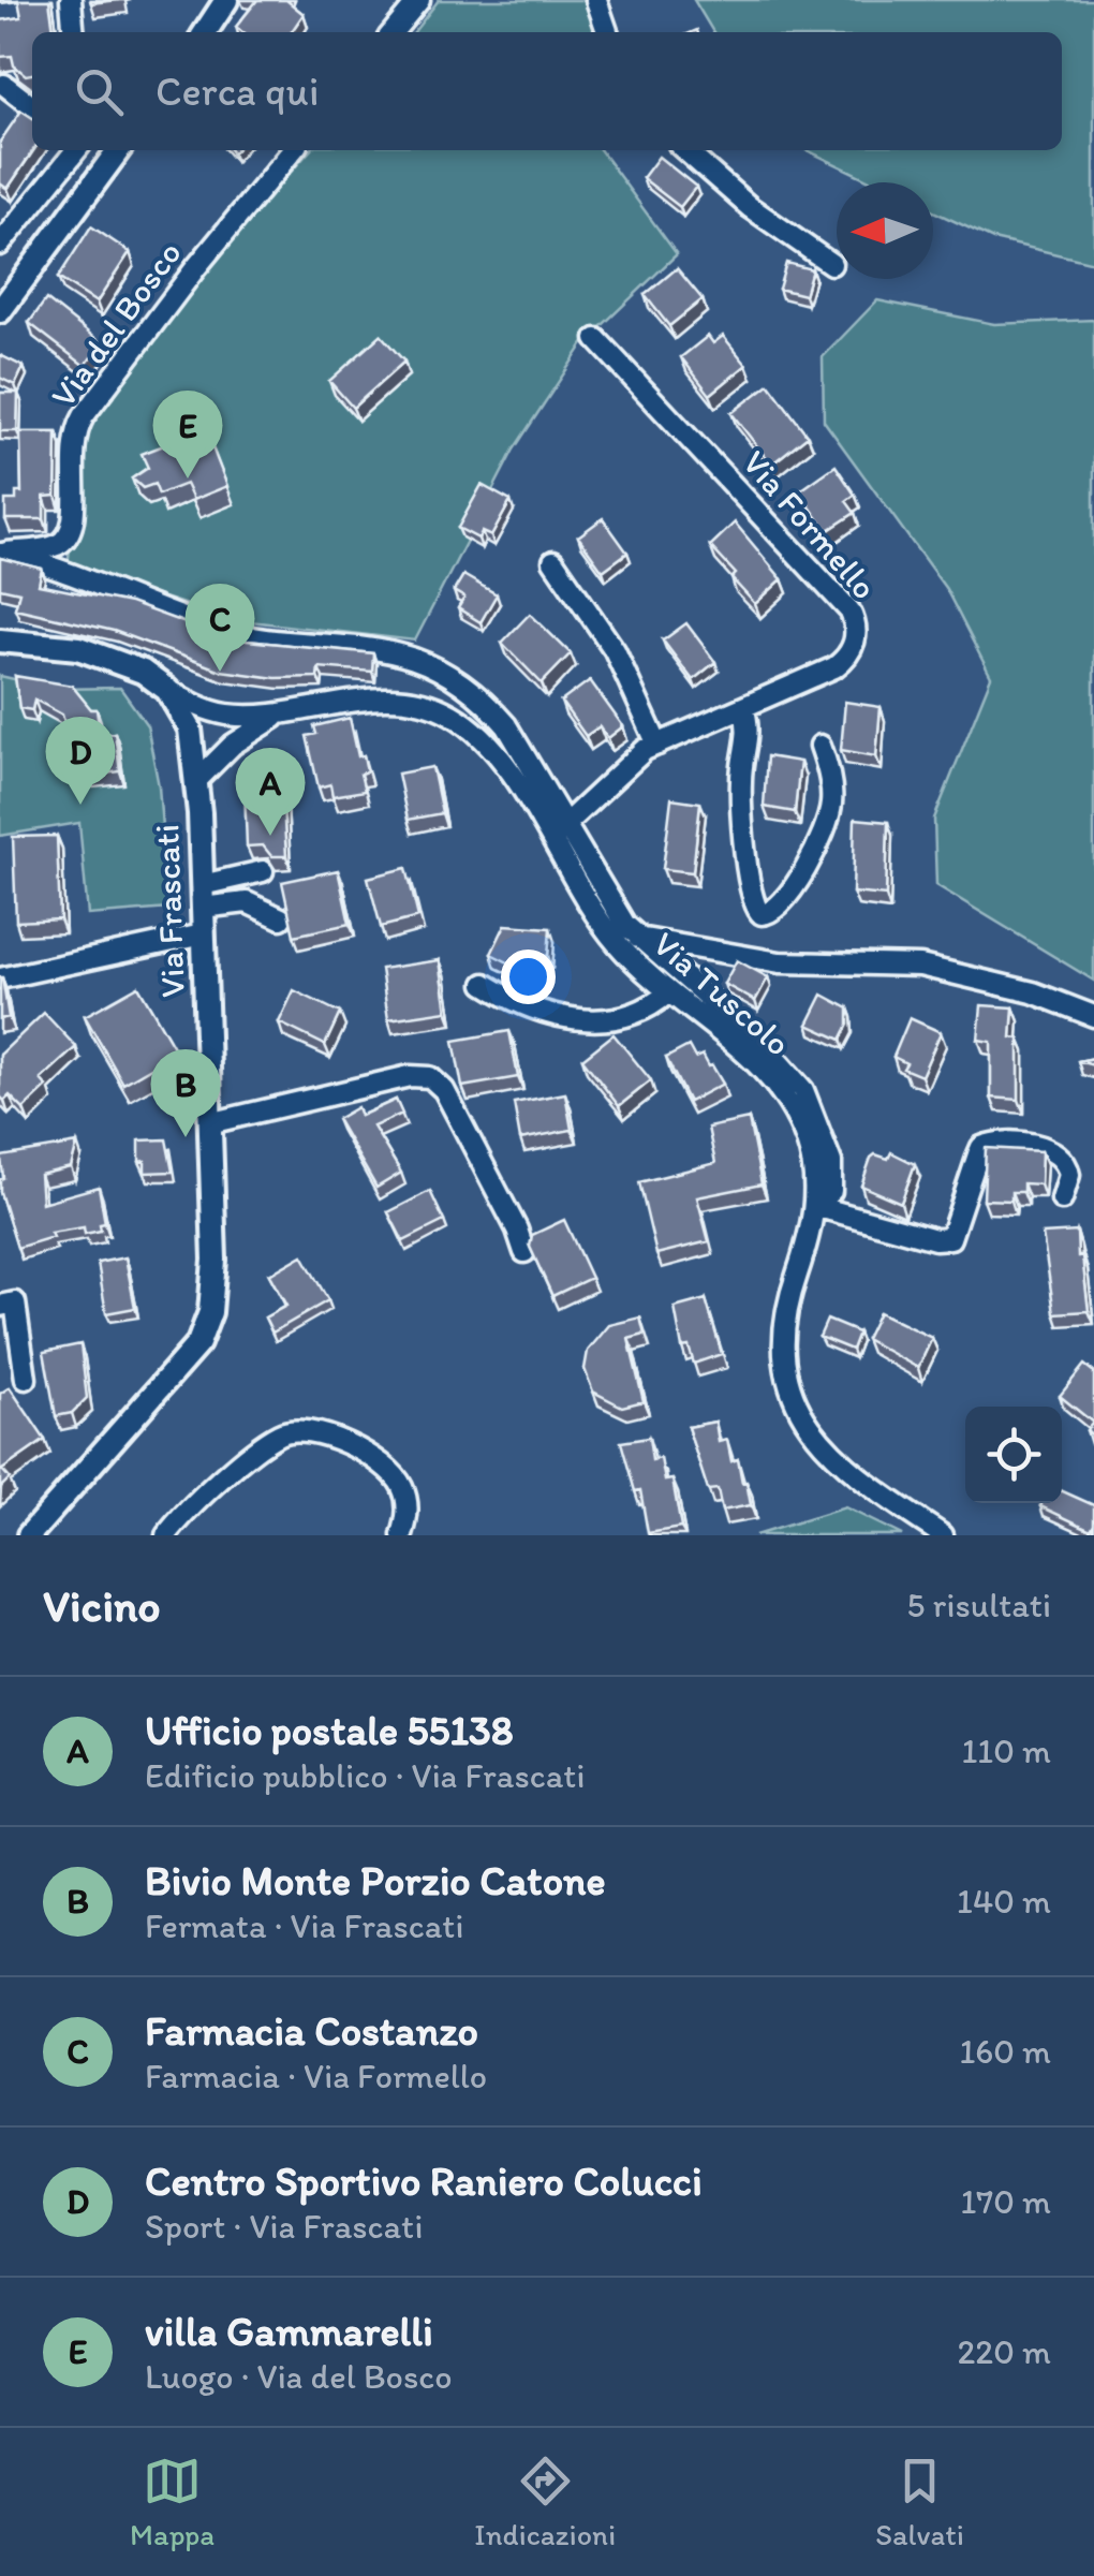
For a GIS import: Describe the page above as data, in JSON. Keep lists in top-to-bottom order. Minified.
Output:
{"streets":{"main road":["Via Frascati"],"street":["Via del Bosco","Via Formello","Via Tuscolo"]},"crossings":[["Via del Bosco","Via Formello"]],"north":"left","page":{"search":"Cerca qui","pins":["E","C","D","A","B"],"heading":["Vicino","5 risultati"],"list":[{"mark":"A","name":"Ufficio postale 55138","note":"Edificio pubblico · Via Frascati","value":"110 m"},{"mark":"B","name":"Bivio Monte Porzio Catone","note":"Fermata · Via Frascati","value":"140 m"},{"mark":"C","name":"Farmacia Costanzo","note":"Farmacia · Via Formello","value":"160 m"},{"mark":"D","name":"Centro Sportivo Raniero Colucci","note":"Sport · Via Frascati","value":"170 m"},{"mark":"E","name":"villa Gammarelli","note":"Luogo · Via del Bosco","value":"220 m"}],"nav":["Mappa","Indicazioni","Salvati"]}}
